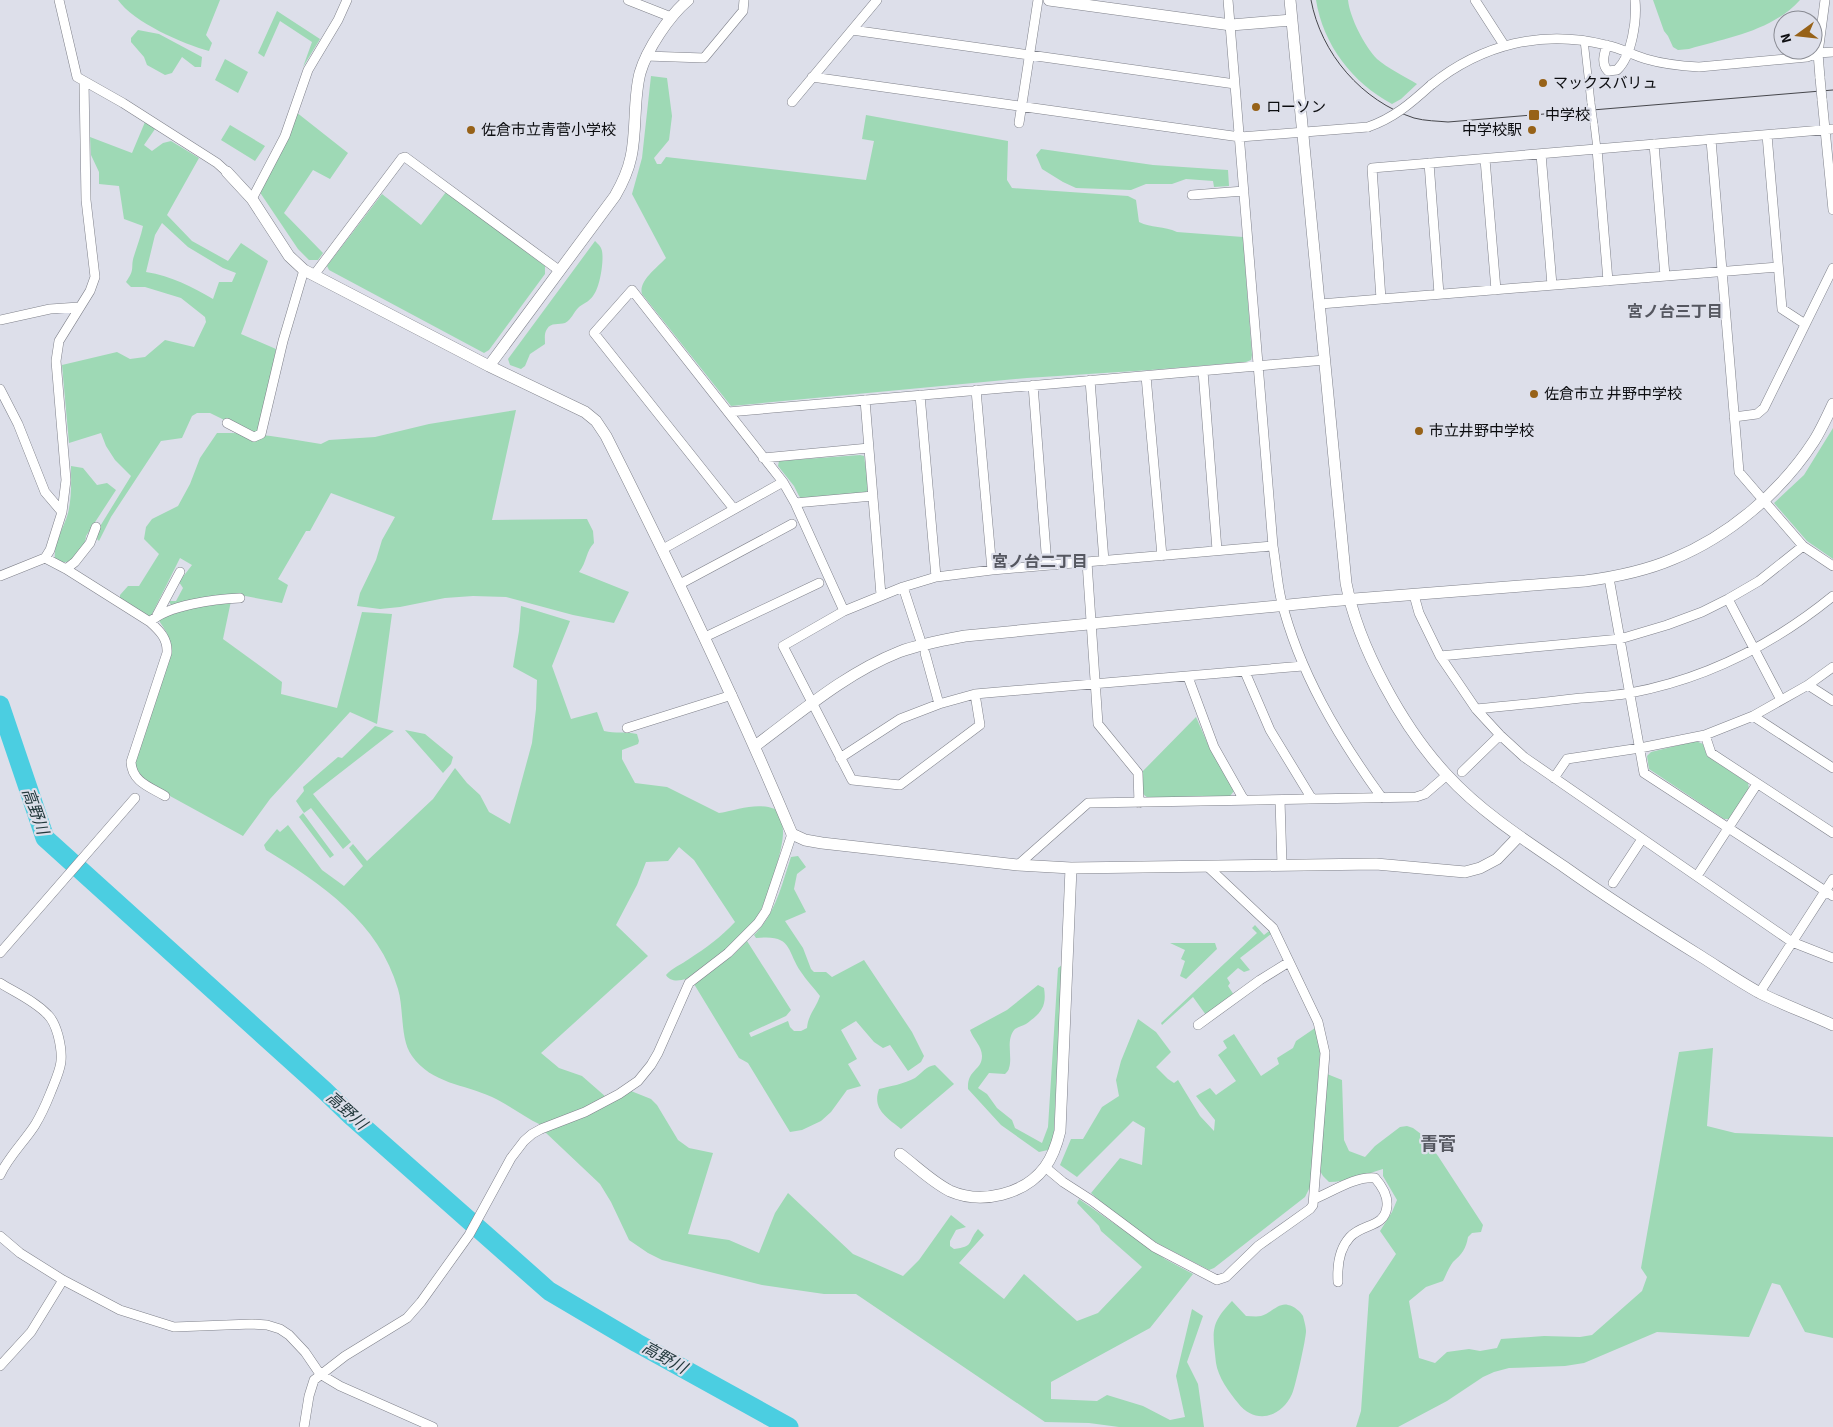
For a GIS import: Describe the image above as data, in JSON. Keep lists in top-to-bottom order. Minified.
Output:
{"districts":["宮ノ台三丁目","宮ノ台二丁目","青菅"],"water":["高野川"],"places":{"other":["マックスバリュ","ローソン","佐倉市立青菅小学校","中学校駅","佐倉市立 井野中学校","市立井野中学校"],"transit":["中学校"]},"north":"left"}
